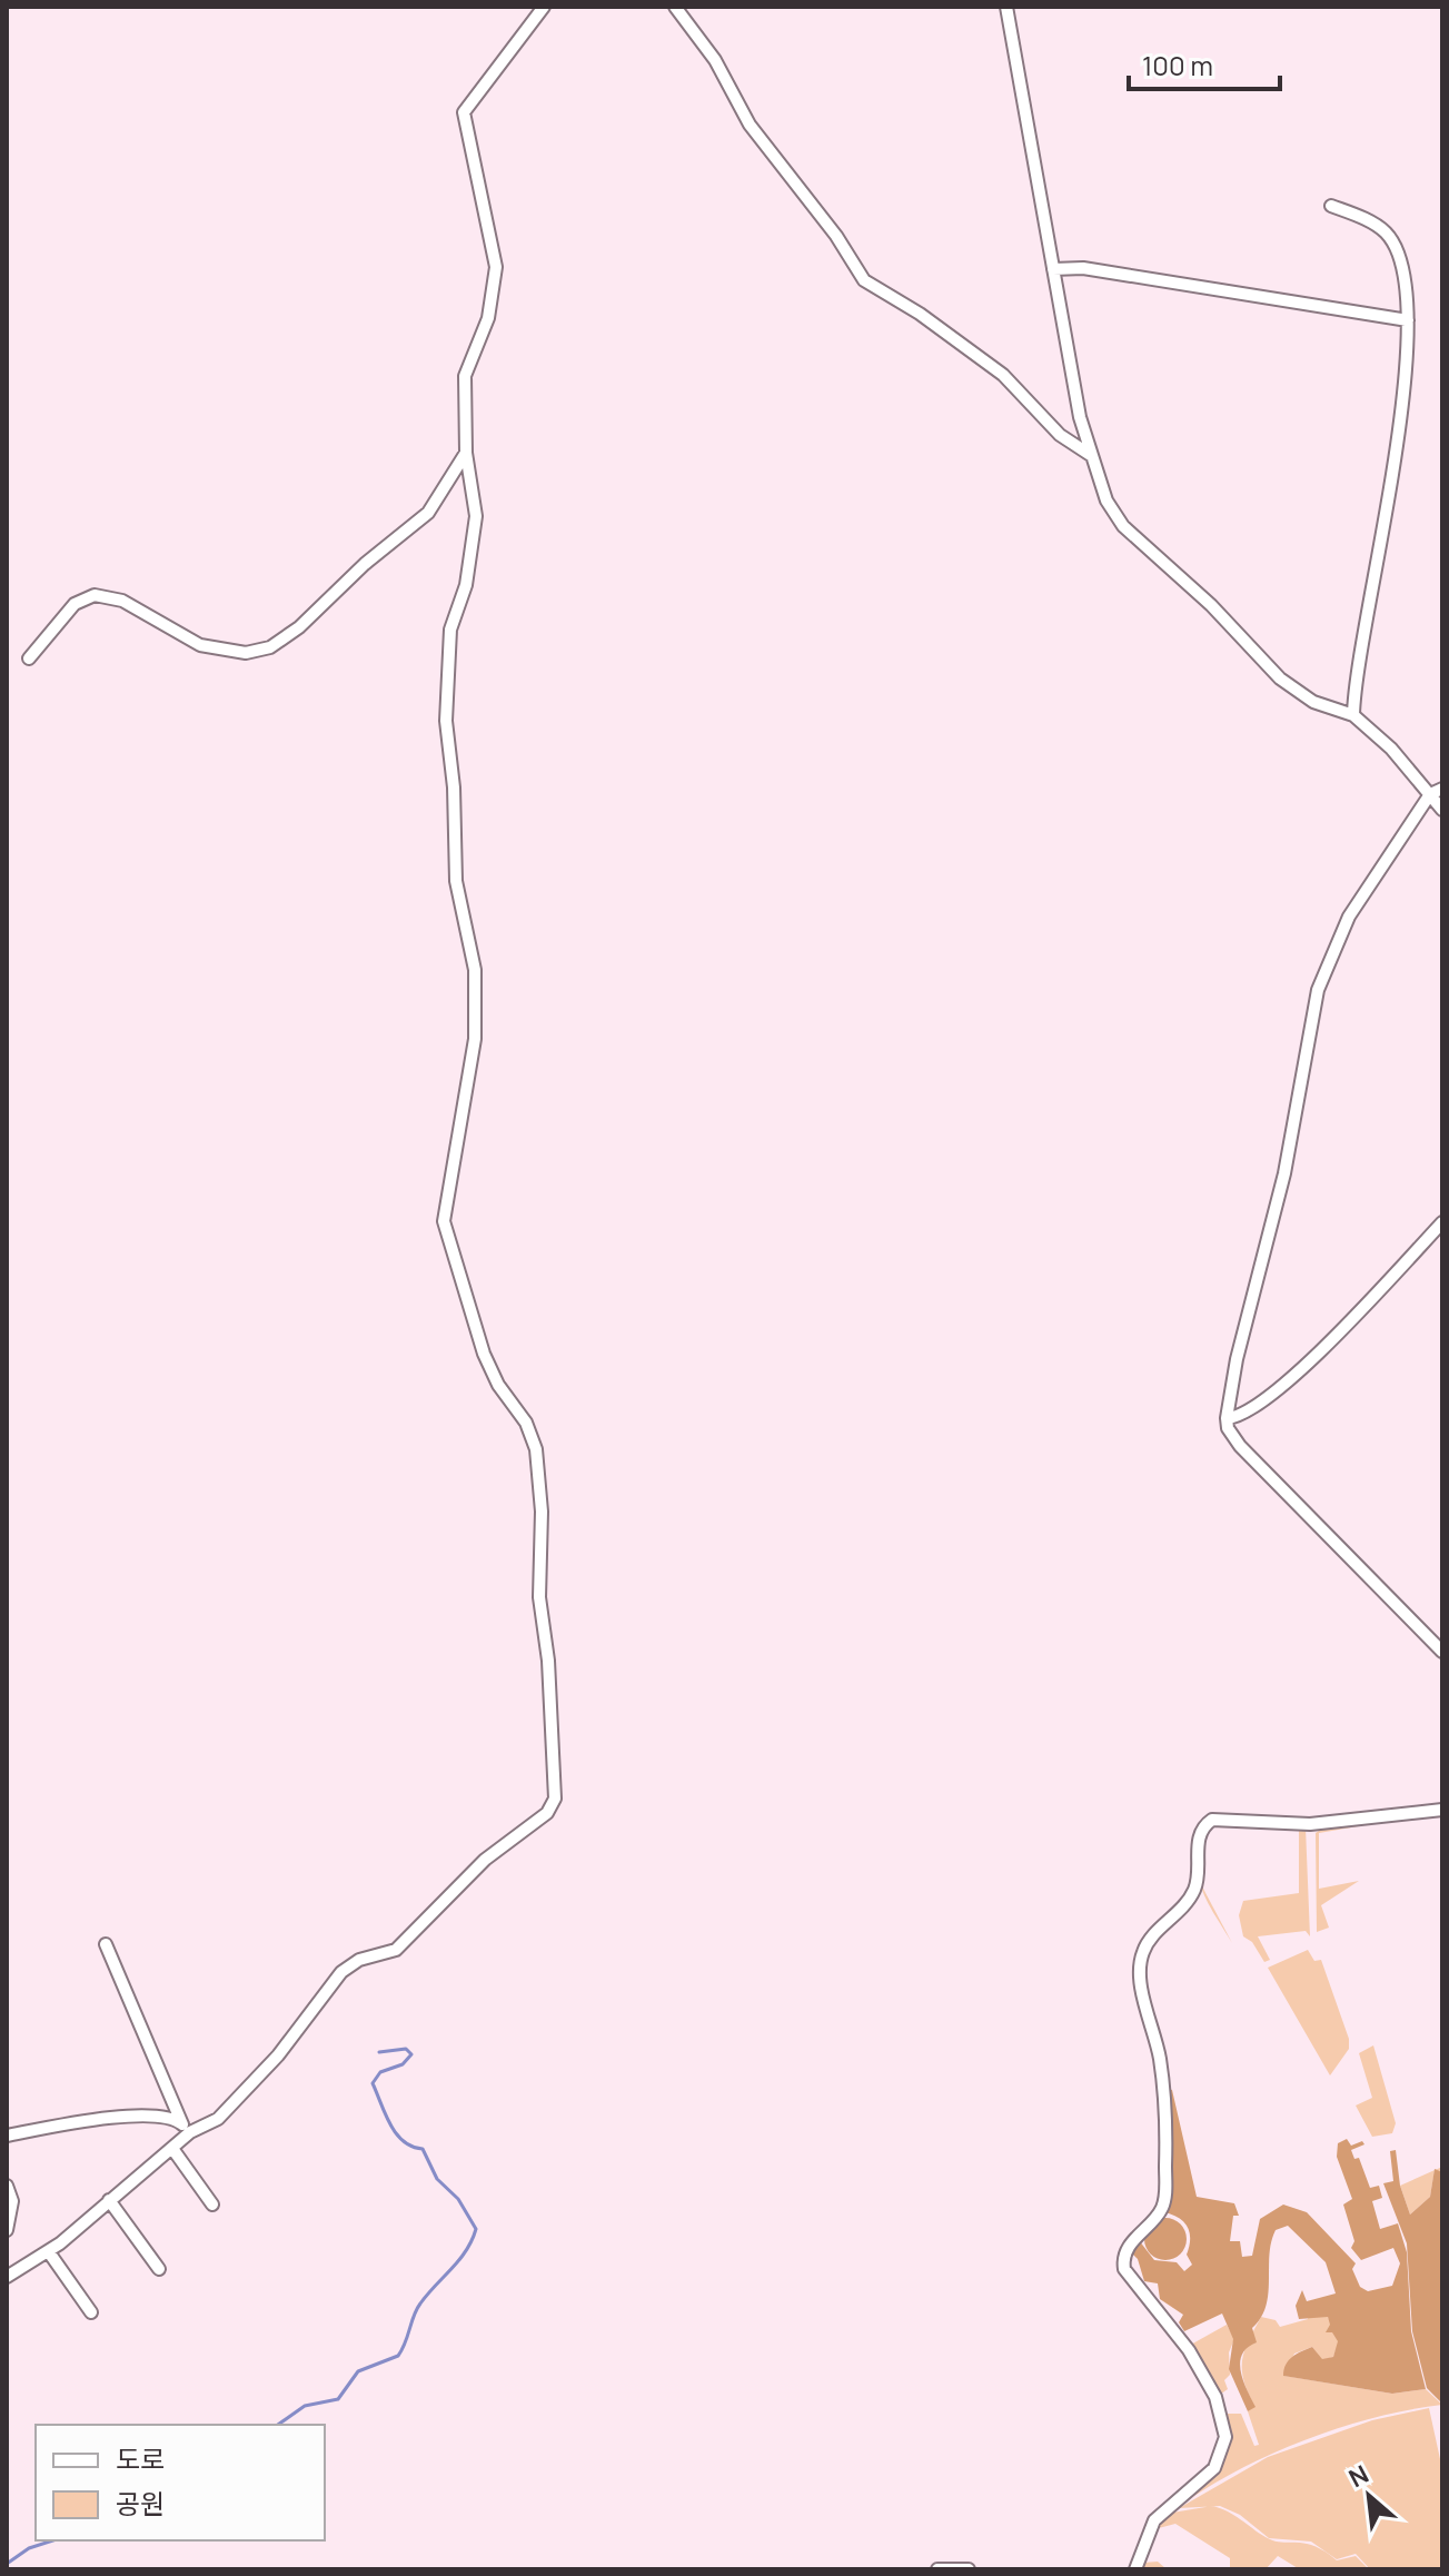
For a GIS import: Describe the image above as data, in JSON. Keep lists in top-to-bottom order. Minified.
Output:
{"legend":["도로","공원"],"scale_bar":"100 m","north":"top left"}
